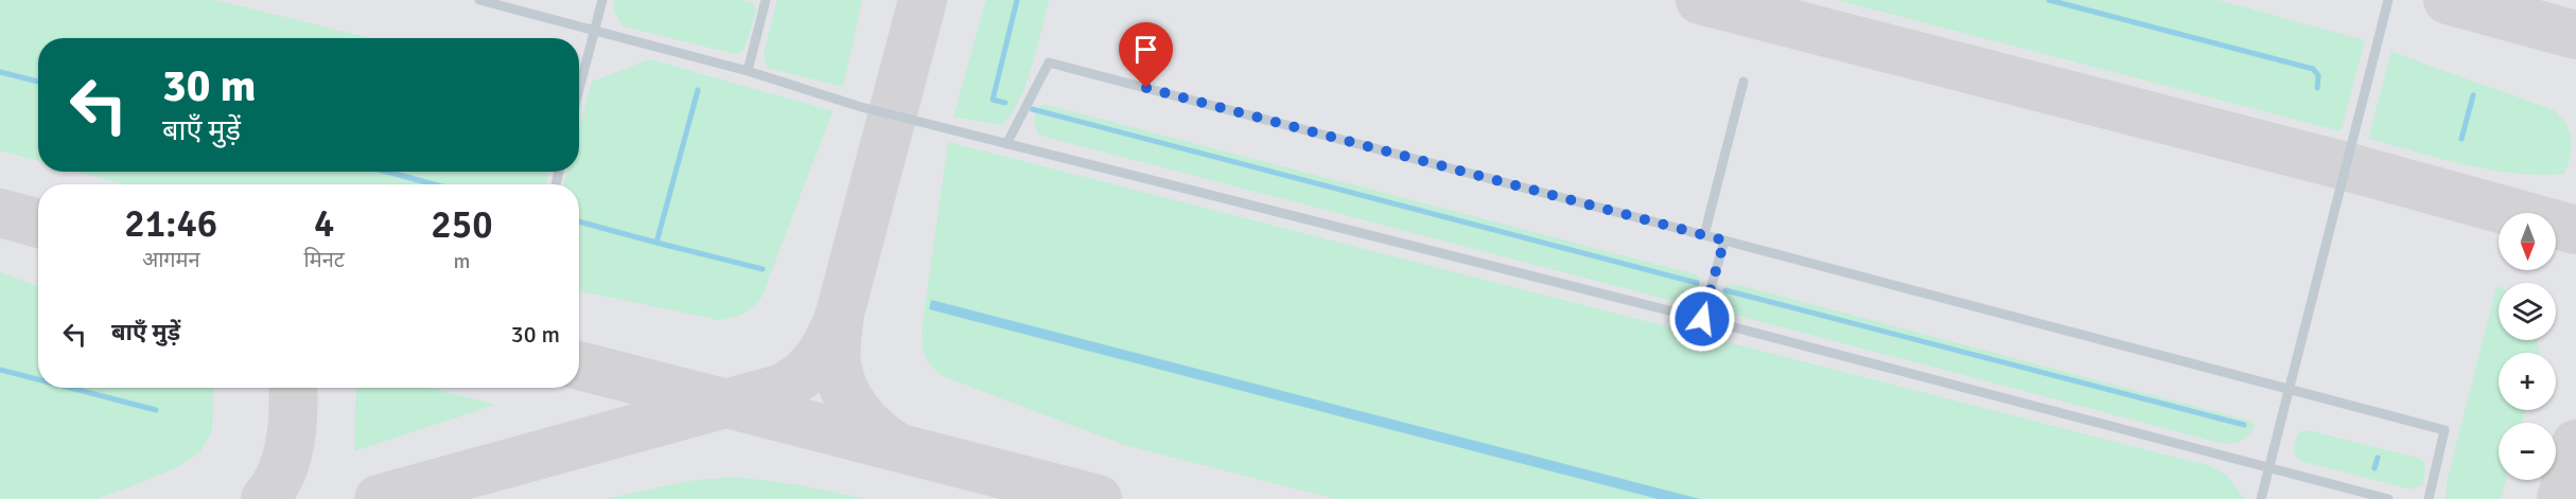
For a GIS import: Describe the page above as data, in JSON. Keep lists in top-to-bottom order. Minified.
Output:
{"north":"bottom","page":{"turn":["30 m","बाएँ मुड़ें"],"eta":["21:46","आगमन","4","मिनट","250","m"],"map_buttons":["+","−"],"list":[{"name":"बाएँ मुड़ें","value":"30 m"}]}}
